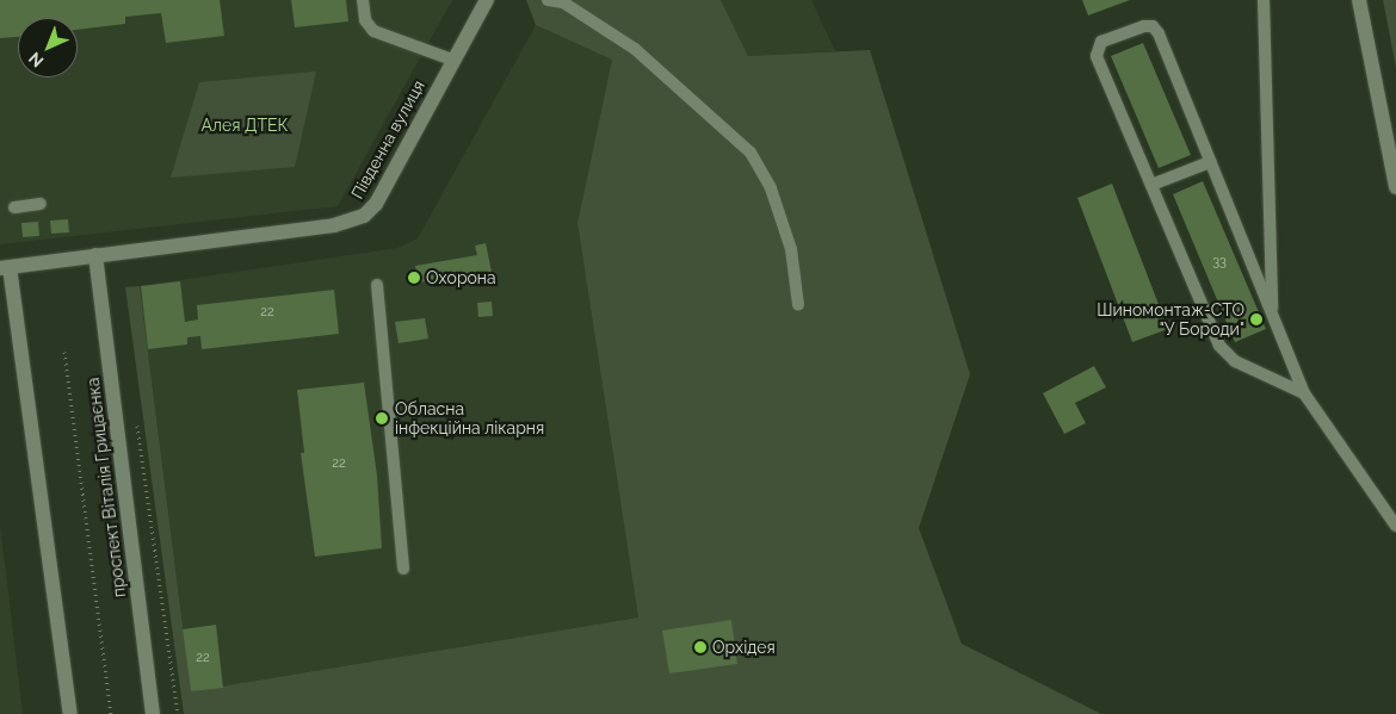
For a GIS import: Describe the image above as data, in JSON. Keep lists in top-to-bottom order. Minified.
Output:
{"streets":{"street":["Південна вулиця","проспект Віталія Грицаєнка"]},"crossings":[["Південна вулиця","проспект Віталія Грицаєнка"]],"parks":["Алея ДТЕК"],"places":["Охорона","Шиномонтаж-СТО \"У Бороди\"","Обласна інфекційна лікарня","Орхідея"],"house_numbers":["33","22","22","22"],"north":"bottom left"}
